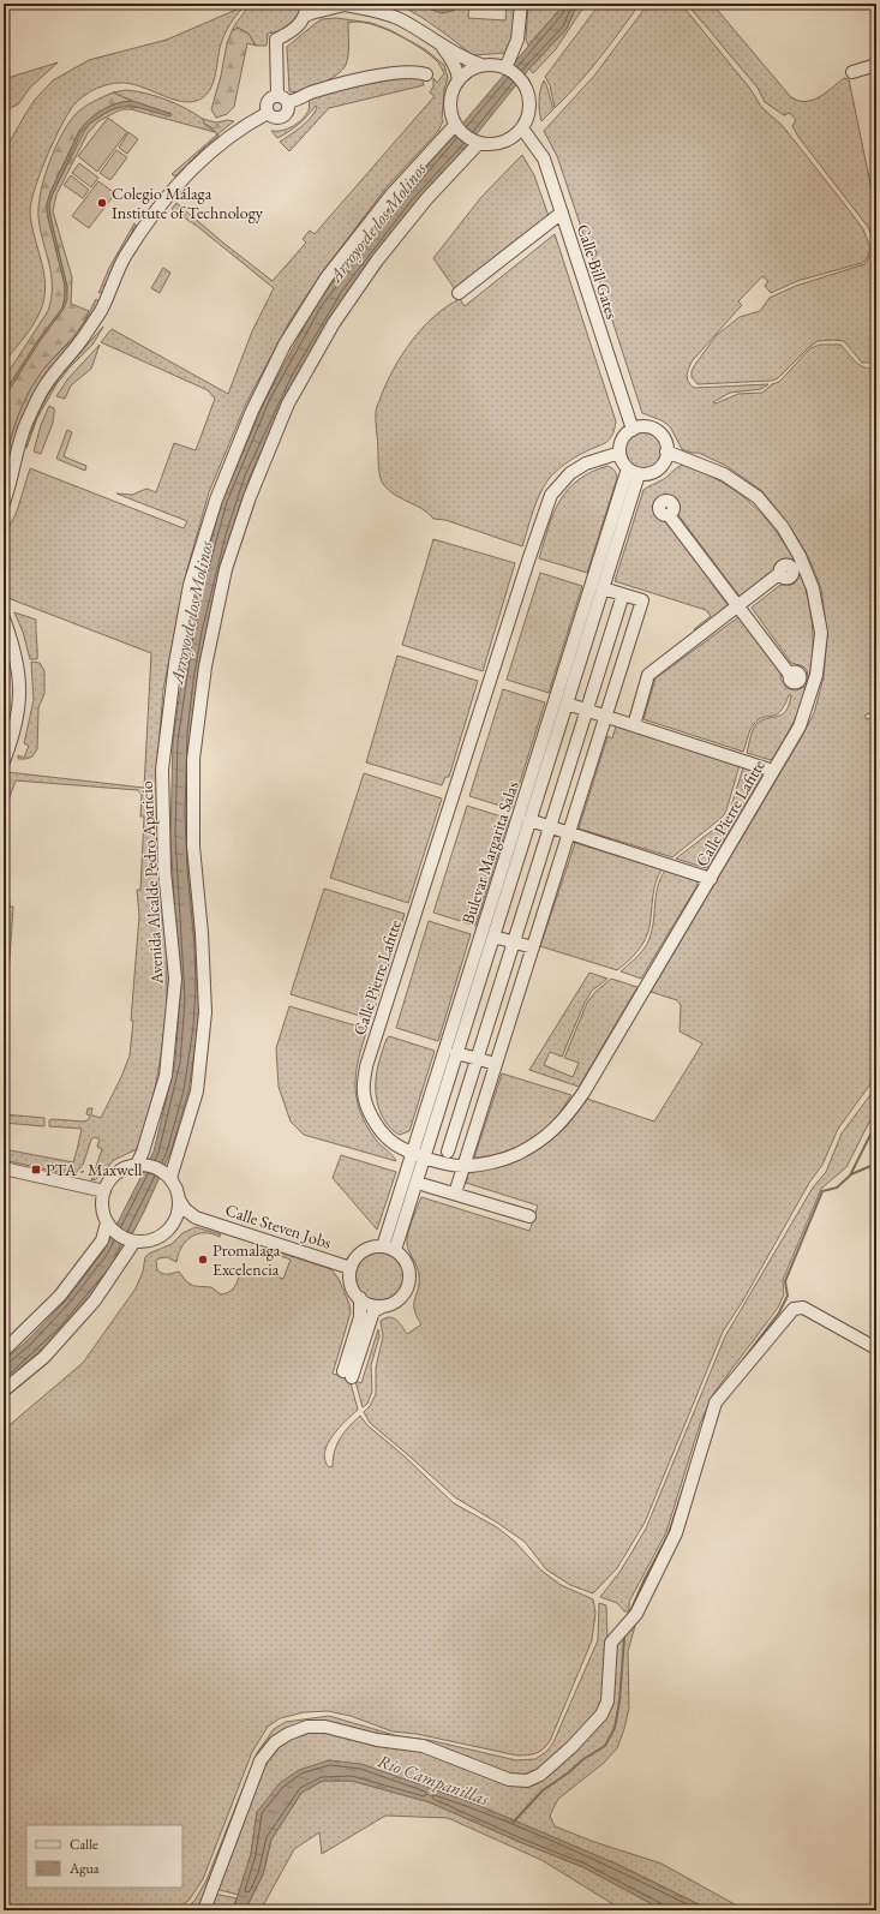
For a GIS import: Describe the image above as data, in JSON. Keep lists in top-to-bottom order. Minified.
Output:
{"streets":{"street":["Calle Bill Gates","Calle Pierre Lafitte","Bulevar Margarita Salas","Avenida Alcalde Pedro Aparicio","Calle Steven Jobs"]},"crossings":[["Calle Bill Gates","Calle Pierre Lafitte"],["Calle Bill Gates","Bulevar Margarita Salas"],["Calle Bill Gates","Avenida Alcalde Pedro Aparicio"],["Calle Pierre Lafitte","Bulevar Margarita Salas"],["Bulevar Margarita Salas","Calle Steven Jobs"]],"water":["Arroyo de los Molinos","Río Campanillas"],"places":{"other":["Colegio Málaga Institute of Technology","Promalaga Excelencia"],"transit":["PTA - Maxwell"]},"legend":["Calle","Agua"]}
